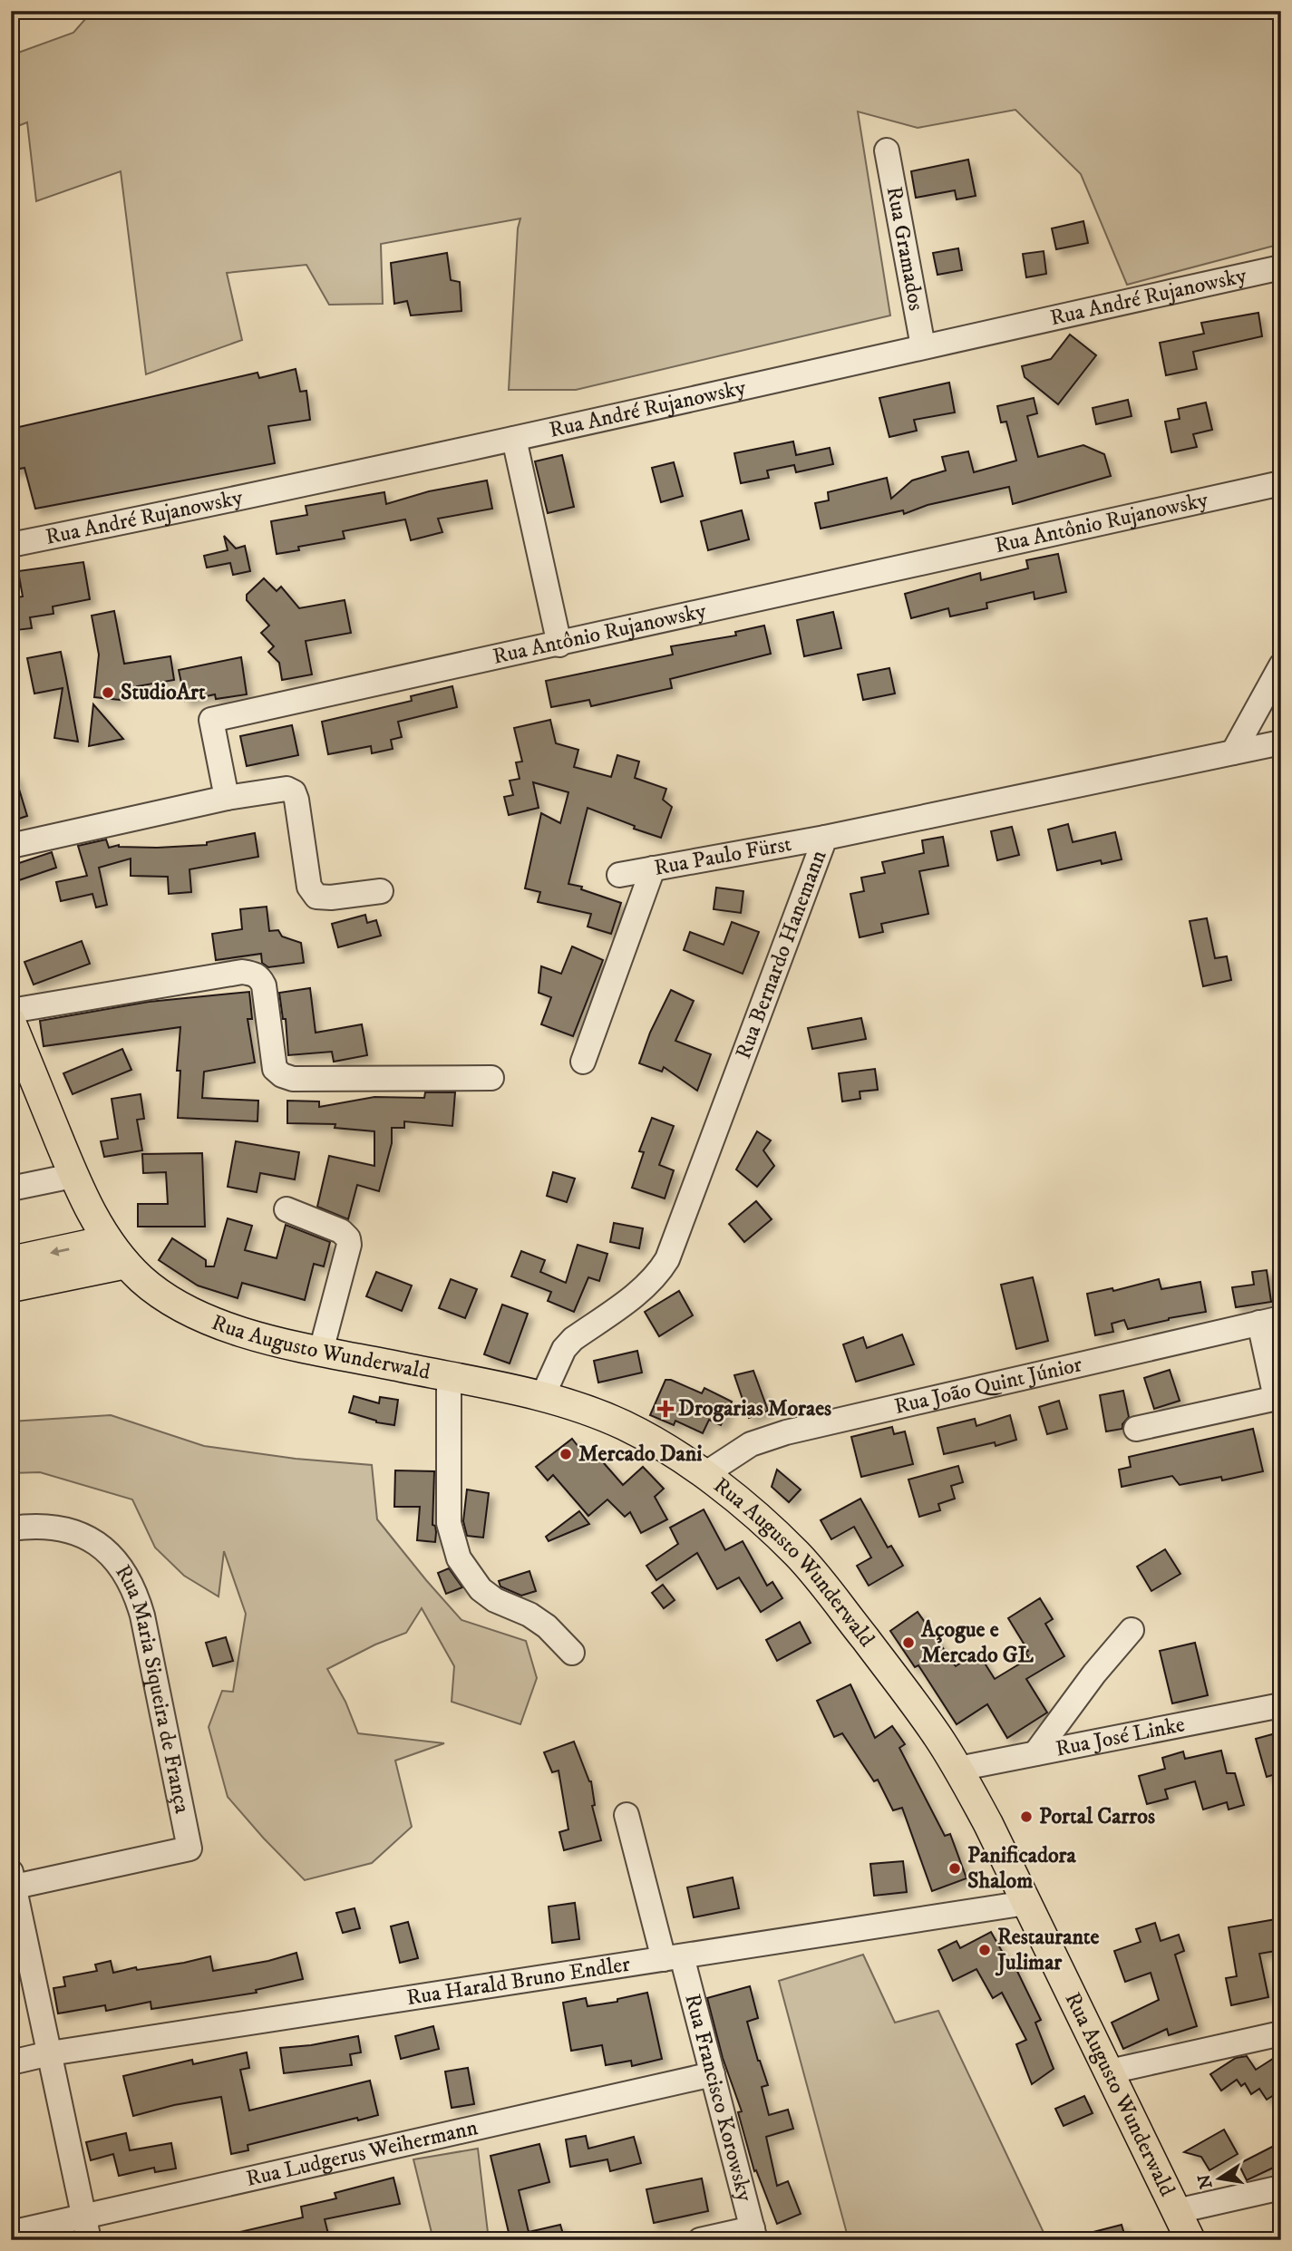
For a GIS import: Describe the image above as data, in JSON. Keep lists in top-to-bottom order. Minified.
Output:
{"streets":{"main road":["Rua Augusto Wunderwald"],"street":["Rua Gramados","Rua André Rujanowsky","Rua Antônio Rujanowsky","Rua Paulo Fürst","Rua Bernardo Hanemann","Rua João Quint Júnior","Rua Maria Siqueira de França","Rua José Linke","Rua Harald Bruno Endler","Rua Francisco Korowsky","Rua Ludgerus Weihermann"]},"crossings":[["Rua Gramados","Rua André Rujanowsky"],["Rua Paulo Fürst","Rua Bernardo Hanemann"],["Rua Bernardo Hanemann","Rua Augusto Wunderwald"],["Rua Augusto Wunderwald","Rua João Quint Júnior"],["Rua Augusto Wunderwald","Rua José Linke"],["Rua Augusto Wunderwald","Rua Harald Bruno Endler"],["Rua Harald Bruno Endler","Rua Francisco Korowsky"],["Rua Francisco Korowsky","Rua Ludgerus Weihermann"]],"places":{"other":["StudioArt","Mercado Dani","Açogue e Mercado GL","Portal Carros","Panificadora Shalom","Restaurante Julimar"],"health":["Drogarias Moraes"]},"north":"left"}
